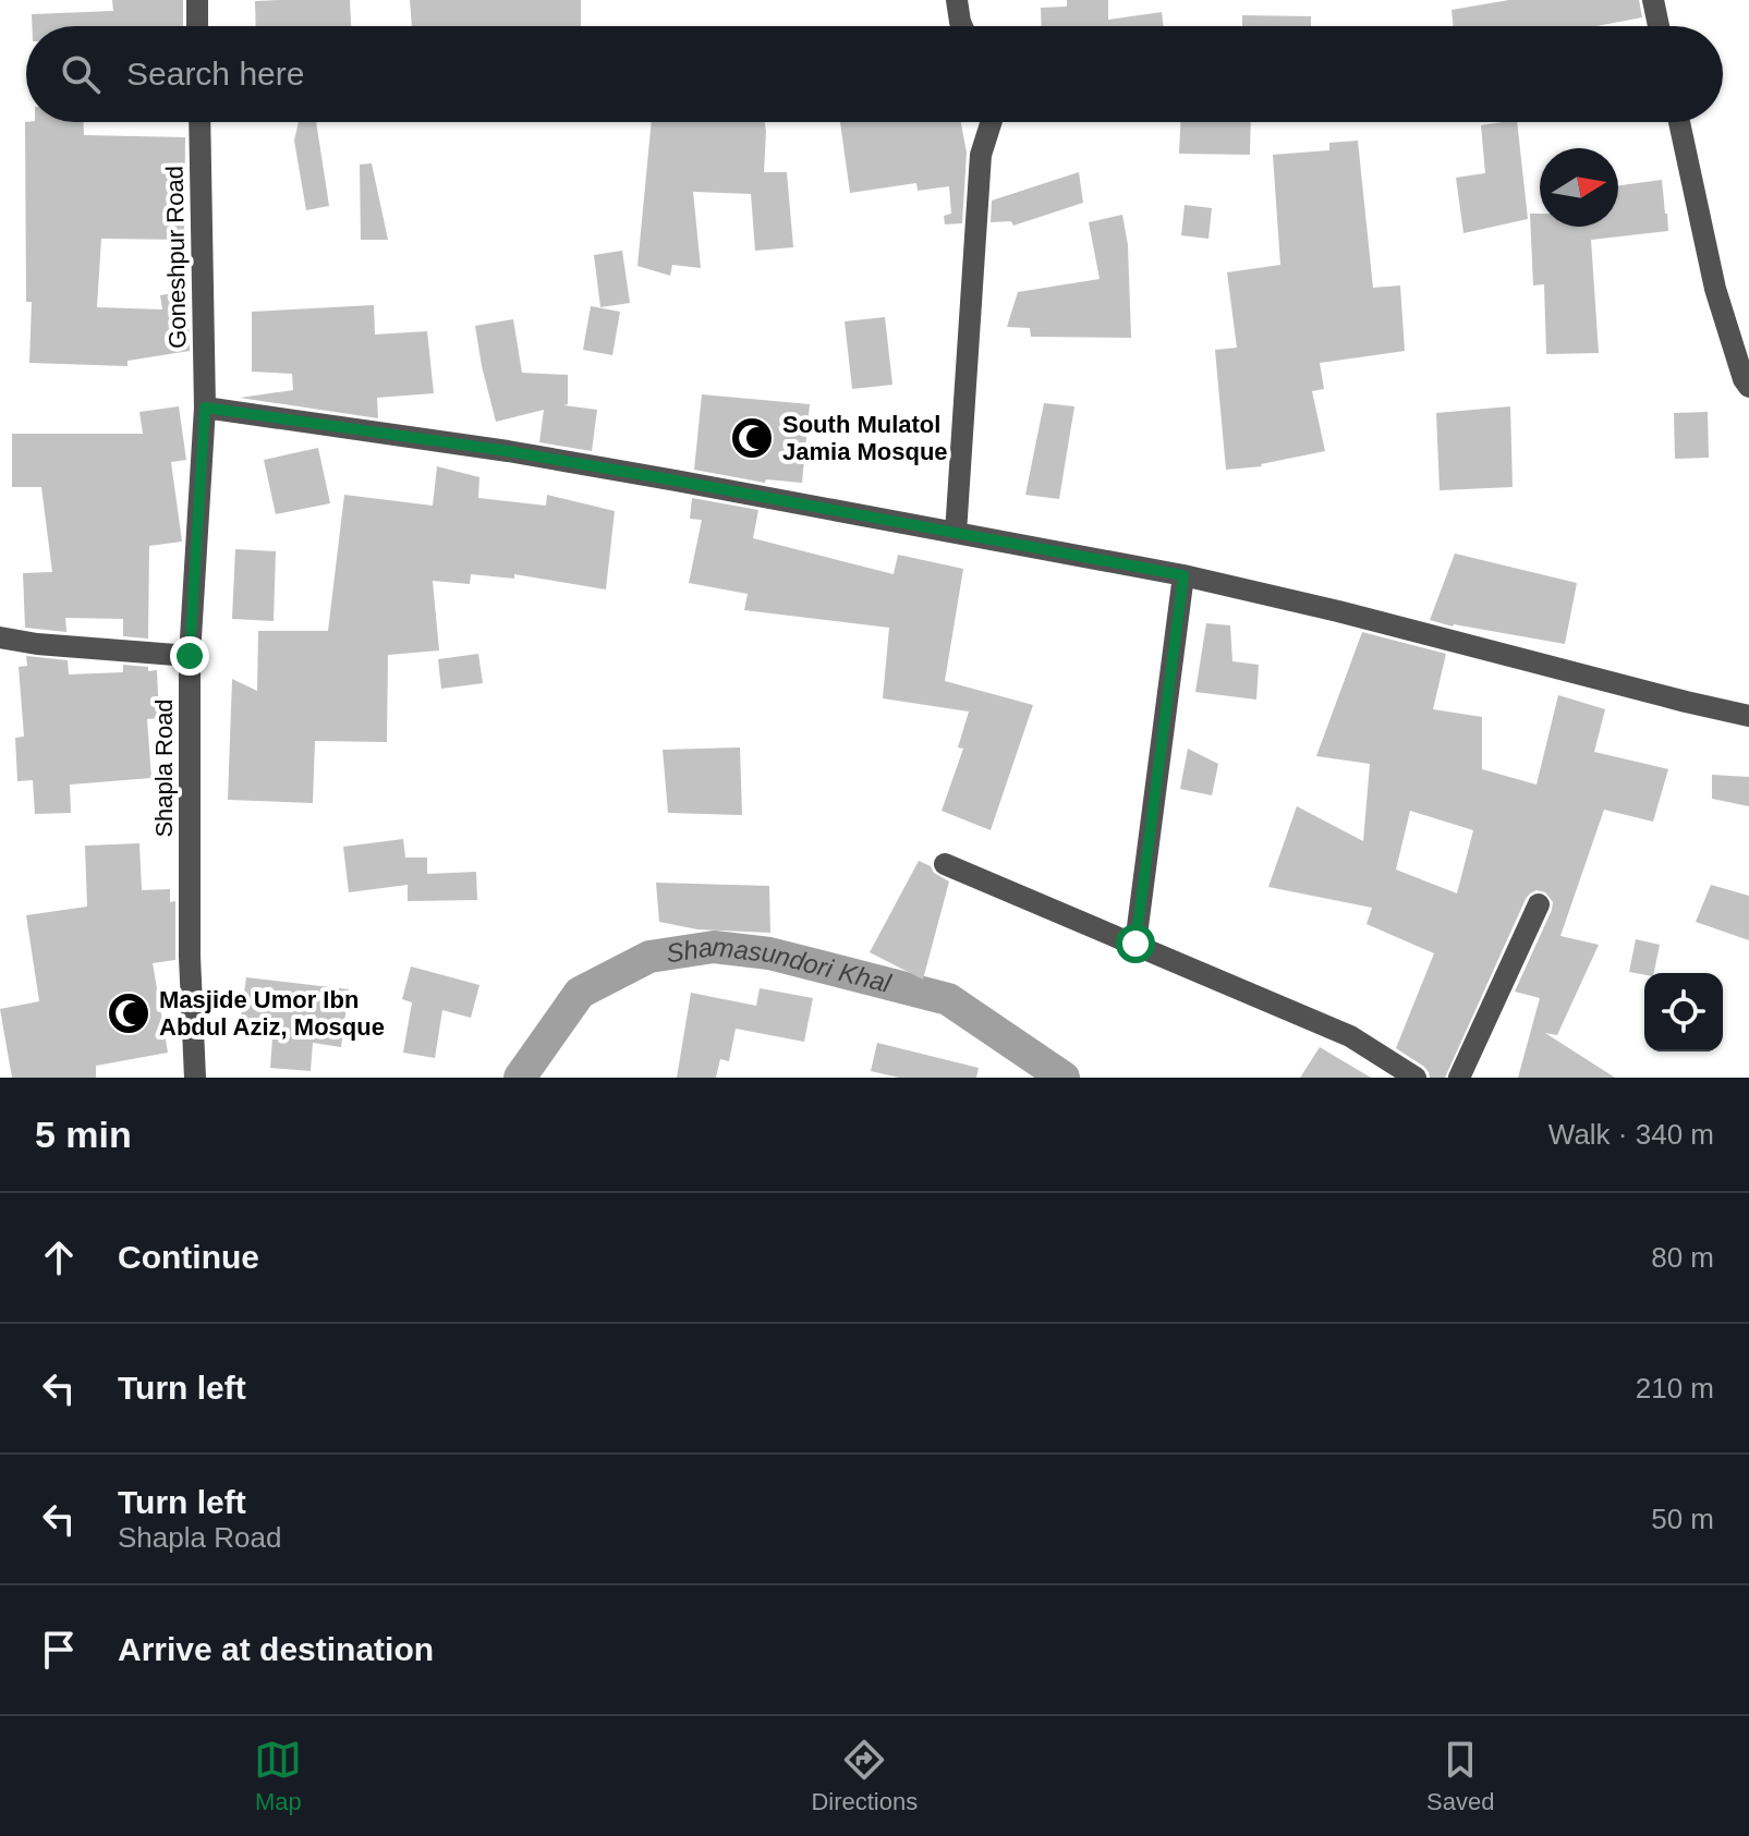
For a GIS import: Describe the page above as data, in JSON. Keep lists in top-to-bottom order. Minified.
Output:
{"streets":{"street":["Goneshpur Road","Shapla Road"]},"crossings":[["Goneshpur Road","Shapla Road"]],"water":["Shamasundori Khal"],"places":{"mosque":["South Mulatol Jamia Mosque","Masjide Umor Ibn Abdul Aziz, Mosque"]},"north":"right","page":{"search":"Search here","heading":["5 min","Walk · 340 m"],"list":[["Continue","80 m"],["Turn left","210 m"],["Turn left","Shapla Road","50 m"],"Arrive at destination"],"nav":["Map","Directions","Saved"]}}
